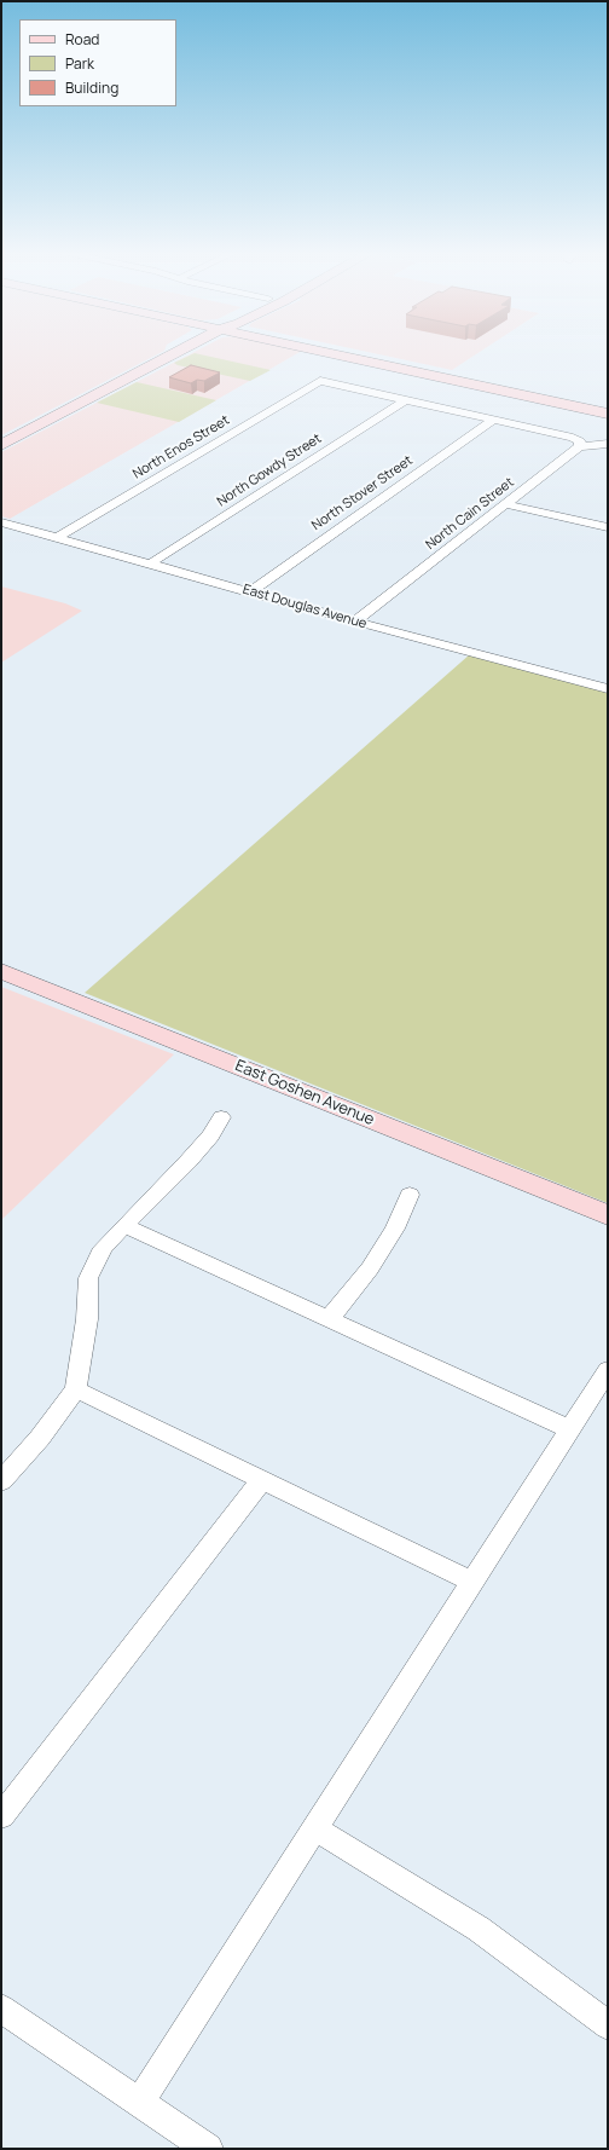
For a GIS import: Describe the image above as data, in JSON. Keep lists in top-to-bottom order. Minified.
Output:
{"streets":{"main road":["East Goshen Avenue"],"street":["North Enos Street","North Gowdy Street","North Stover Street","North Cain Street","East Douglas Avenue"]},"crossings":[["North Enos Street","North Gowdy Street"],["North Enos Street","East Douglas Avenue"],["North Gowdy Street","East Douglas Avenue"],["North Stover Street","East Douglas Avenue"],["North Cain Street","East Douglas Avenue"]],"legend":["Road","Park","Building"]}
